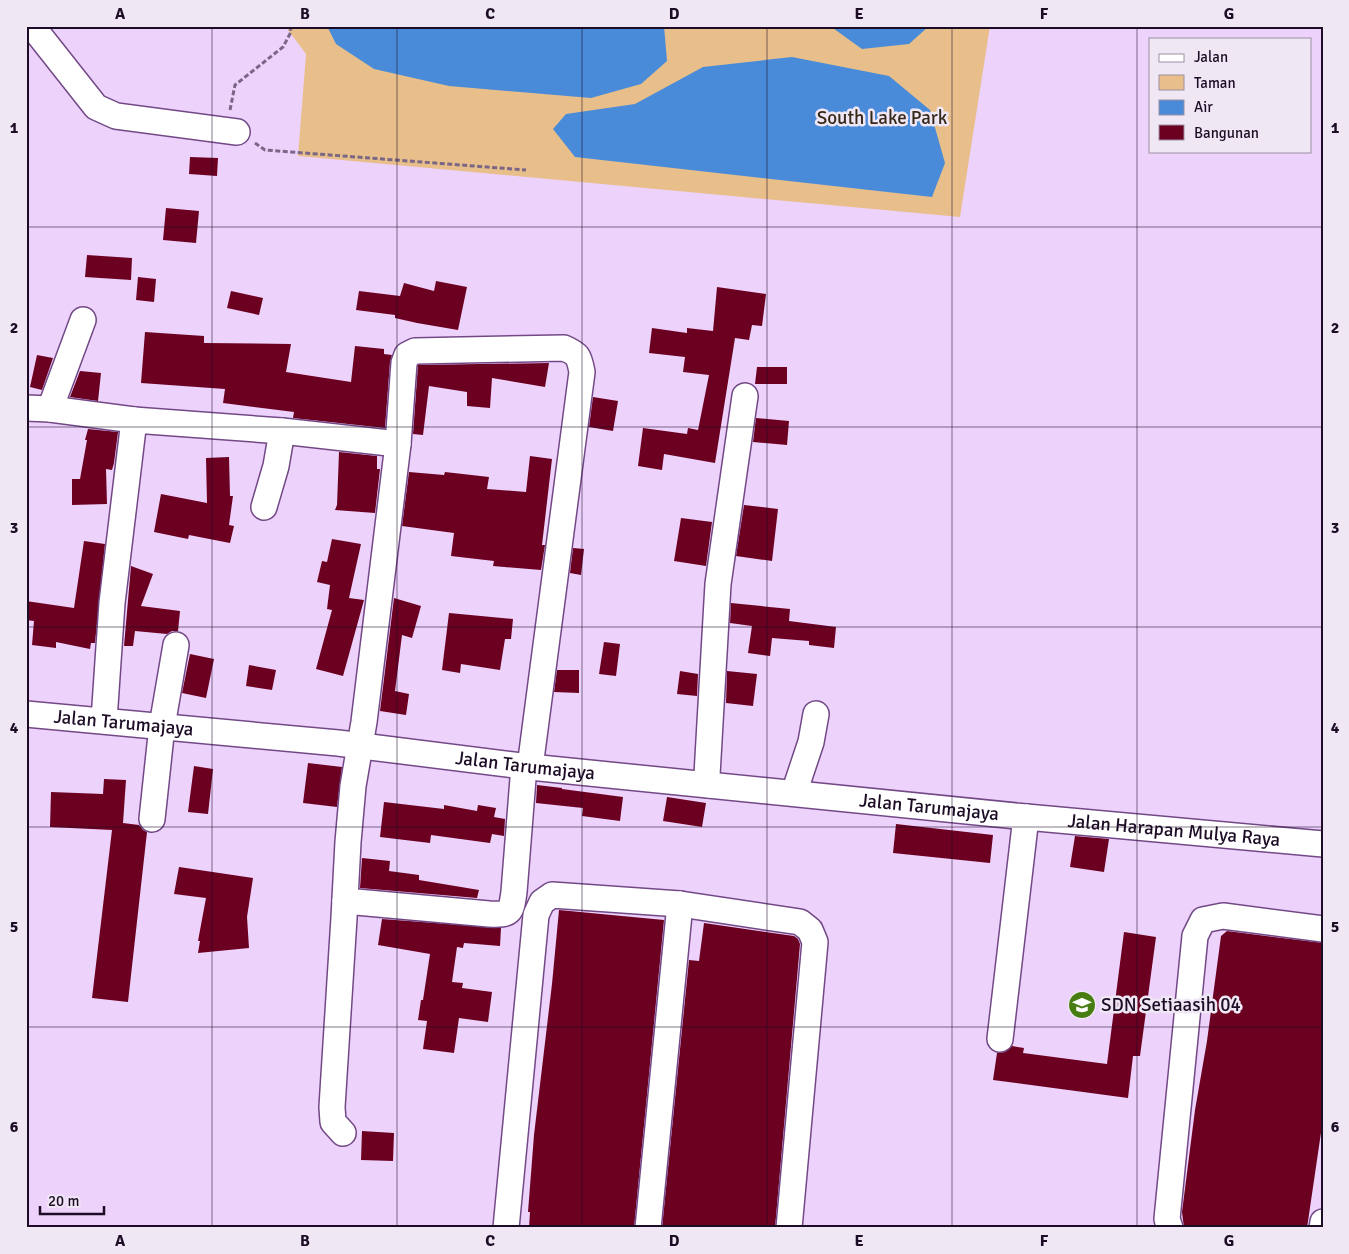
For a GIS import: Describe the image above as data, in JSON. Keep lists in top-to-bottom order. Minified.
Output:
{"streets":{"street":["Jalan Tarumajaya","Jalan Harapan Mulya Raya"]},"crossings":[["Jalan Tarumajaya","Jalan Harapan Mulya Raya"]],"parks":["South Lake Park"],"places":{"school or university":["SDN Setiaasih 04"]},"legend":["Jalan","Taman","Air","Bangunan"],"scale_bar":"20 m","grid":{"columns":["A","B","C","D","E","F","G"],"rows":["1","2","3","4","5","6"]}}
